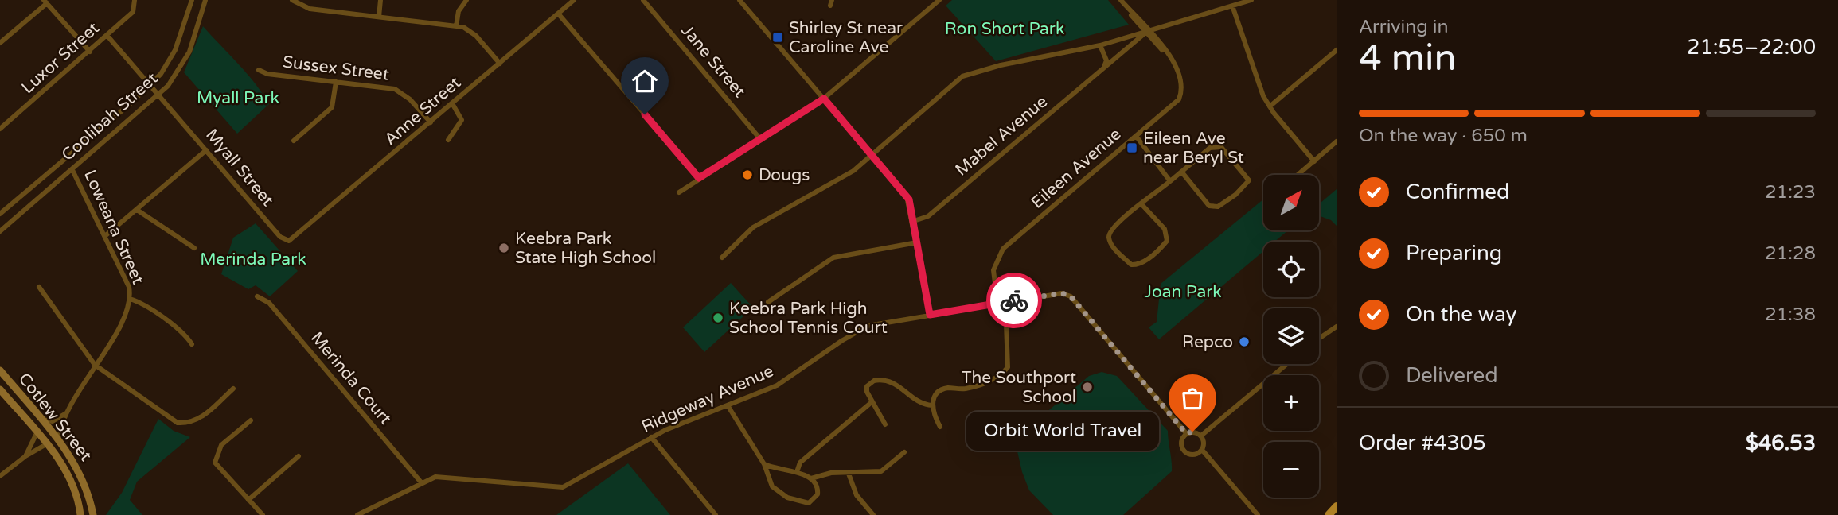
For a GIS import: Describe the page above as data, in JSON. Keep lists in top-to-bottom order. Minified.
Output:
{"streets":{"main road":["Cotlew Street"],"street":["Luxor Street","Jane Street","Sussex Street","Anne Street","Coolibah Street","Mabel Avenue","Myall Street","Eileen Avenue","Loweana Street","Merinda Court","Ridgeway Avenue"]},"crossings":[["Luxor Street","Myall Street"],["Sussex Street","Anne Street"],["Anne Street","Myall Street"],["Coolibah Street","Myall Street"],["Coolibah Street","Loweana Street"],["Mabel Avenue","Eileen Avenue"],["Eileen Avenue","Ridgeway Avenue"],["Loweana Street","Cotlew Street"],["Merinda Court","Ridgeway Avenue"]],"parks":["Ron Short Park","Myall Park","Merinda Park","Joan Park"],"places":{"transit":["Shirley St near Caroline Ave","Eileen Ave near Beryl St"],"other":["Dougs","Keebra Park State High School","Keebra Park High School Tennis Court","Repco","The Southport School","Orbit World Travel"]},"north":"top right","page":{"heading":["4 min","Arriving in","21:55–22:00"],"panel":["Order #4305","$46.53"],"bar":"On the way · 650 m","list":[["Confirmed","21:23"],["Preparing","21:28"],["On the way","21:38"],"Delivered"],"map_buttons":["+","−"],"bubble":"Orbit World Travel"}}
